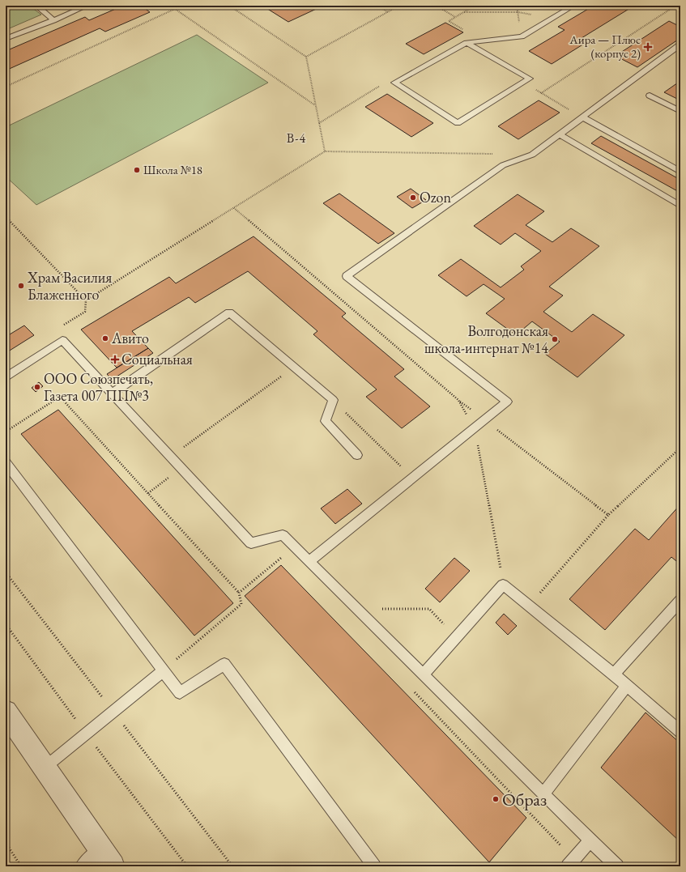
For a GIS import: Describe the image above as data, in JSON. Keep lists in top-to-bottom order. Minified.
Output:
{"districts":["В-4"],"places":{"health":["Аира — Плюс (корпус 2)","Социальная"],"other":["Школа №18","Ozon","Храм Василия Блаженного","Авито","Волгодонская школа-интернат №14","ООО Союзпечать, Газета 007 ПП№3","Образ"]}}
